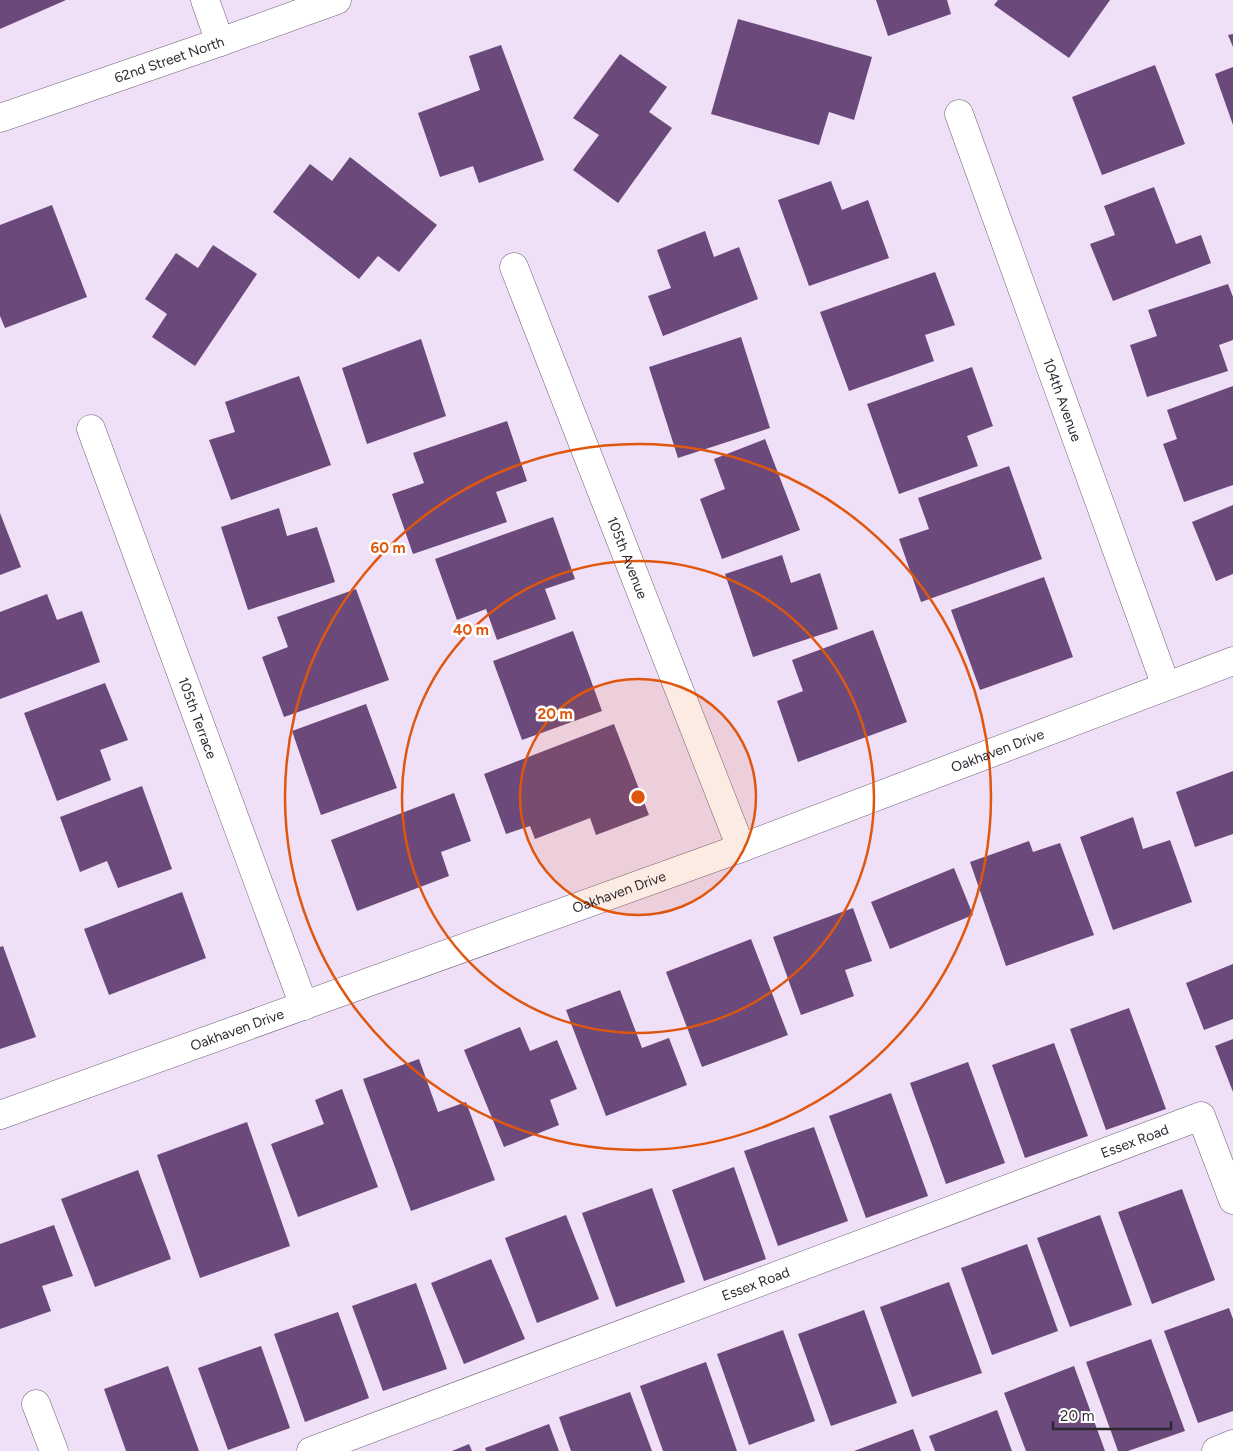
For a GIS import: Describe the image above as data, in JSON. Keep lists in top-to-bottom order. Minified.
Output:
{"streets":{"street":["62nd Street North","104th Avenue","105th Avenue","105th Terrace","Oakhaven Drive","Essex Road"]},"crossings":[["104th Avenue","Oakhaven Drive"],["105th Avenue","Oakhaven Drive"],["105th Terrace","Oakhaven Drive"]],"scale_bar":"20 m","rings":["60 m","40 m","20 m"]}
